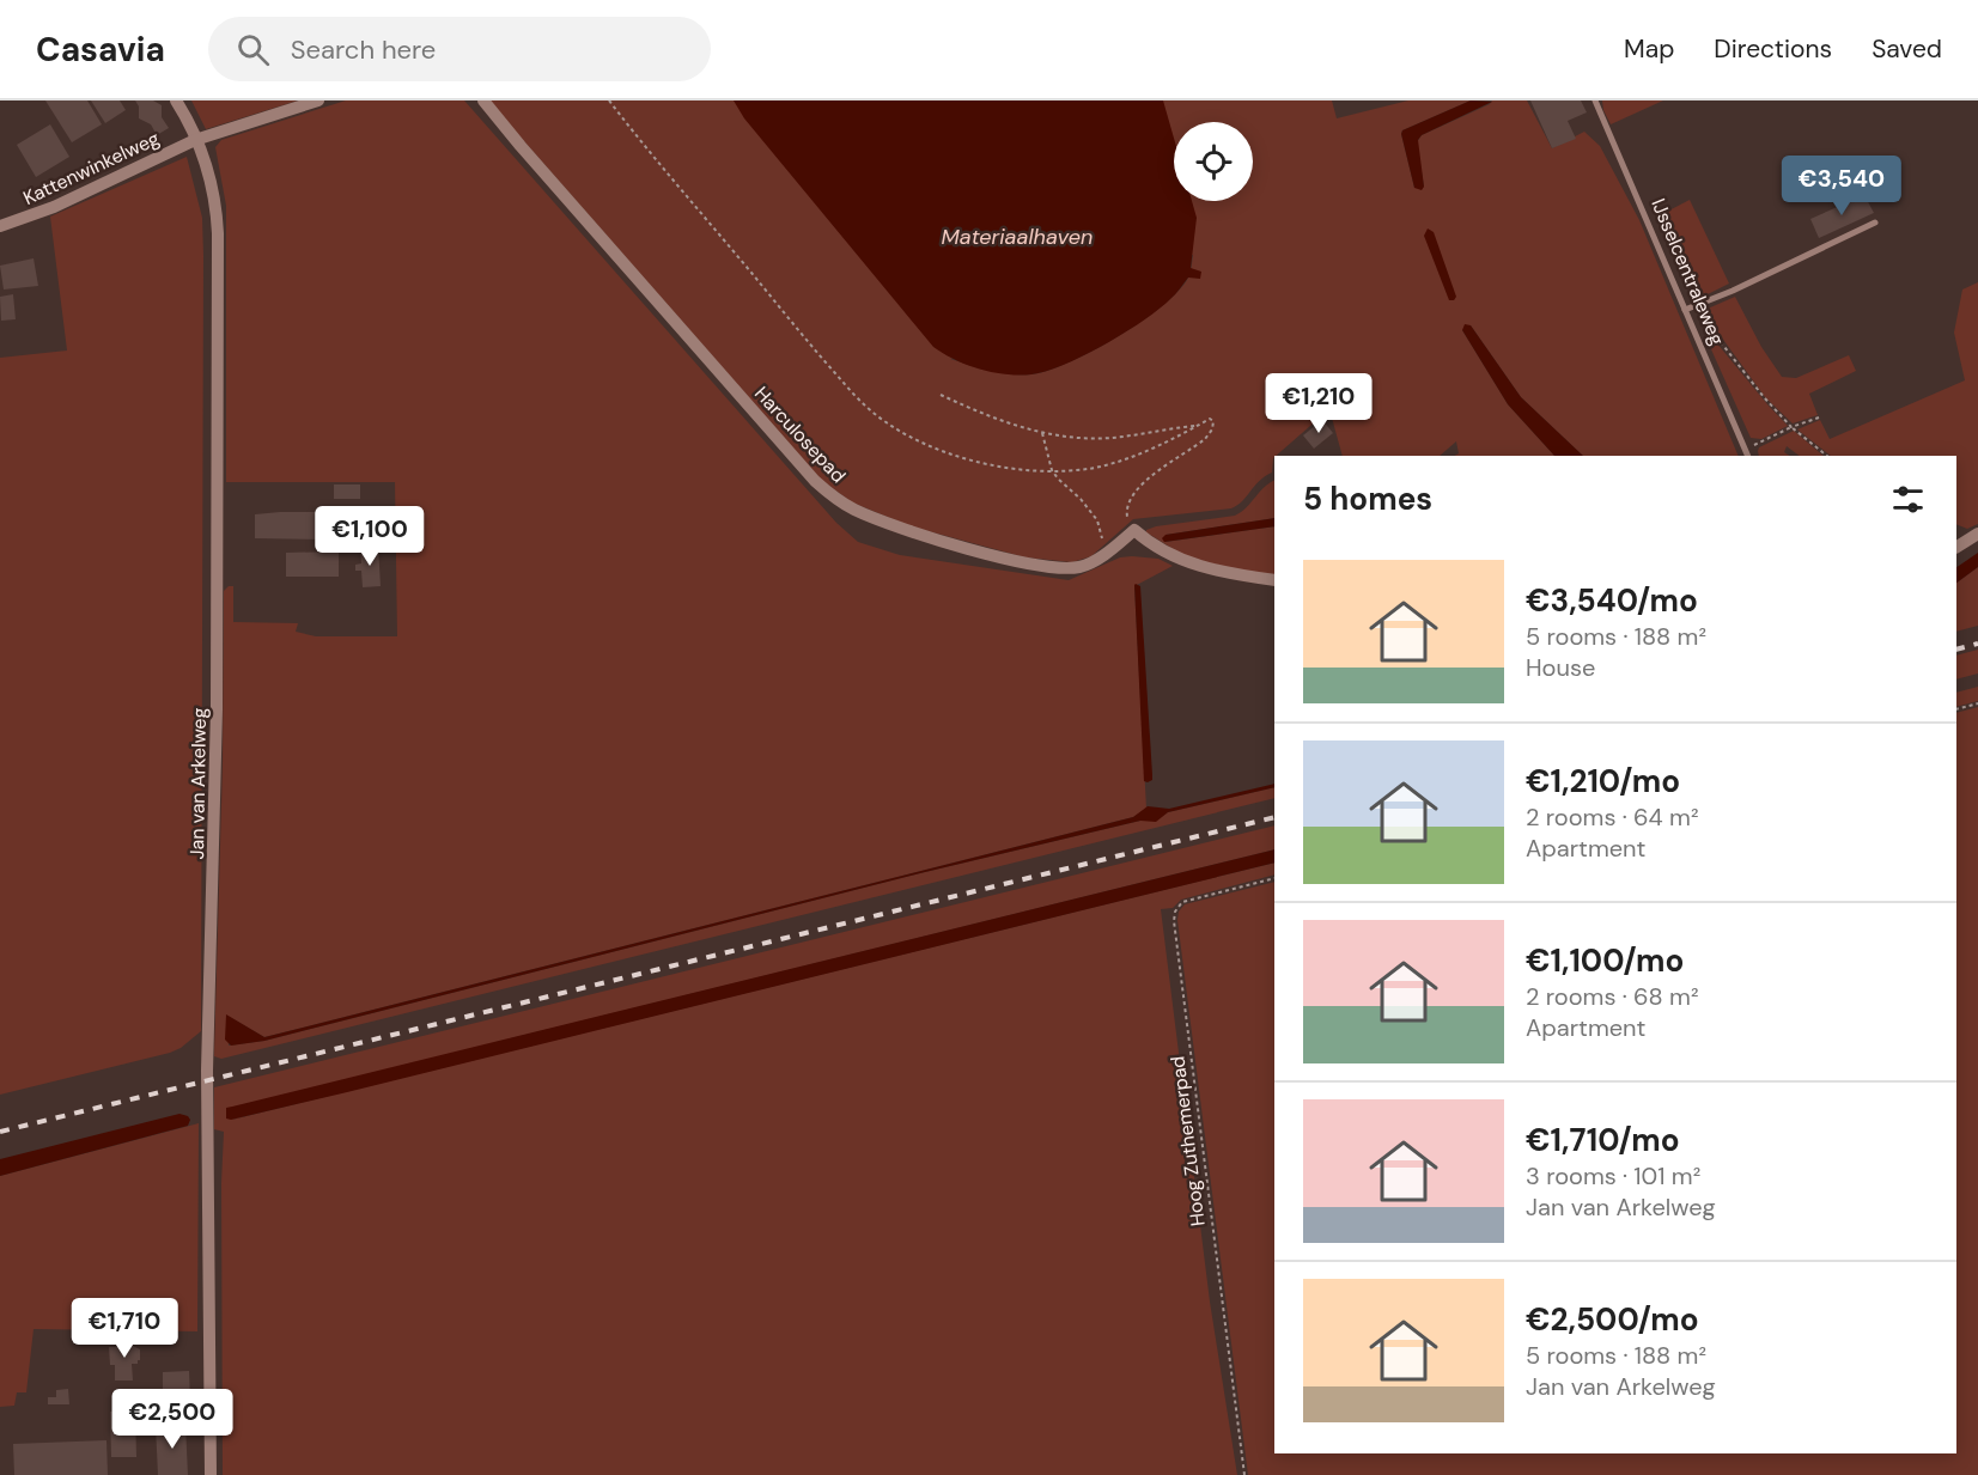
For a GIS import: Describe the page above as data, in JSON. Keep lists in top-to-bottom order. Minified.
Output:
{"streets":{"street":["Kattenwinkelweg","Harculosepad","Jan van Arkelweg"],"lane":["IJsselcentraleweg"],"path":["Hoog Zuthemerpad"]},"crossings":[["Kattenwinkelweg","Jan van Arkelweg"]],"water":["Materiaalhaven"],"page":{"header":"Casavia","search":"Search here","nav":["Map","Directions","Saved"],"price":["€3,540","€1,210","€1,100","€1,710","€2,500"],"heading":"5 homes","list":[{"name":"€3,540/mo","note":"5 rooms · 188 m² · House"},{"name":"€1,210/mo","note":"2 rooms · 64 m² · Apartment"},{"name":"€1,100/mo","note":"2 rooms · 68 m² · Apartment"},{"name":"€1,710/mo","note":"3 rooms · 101 m² · Jan van Arkelweg"},{"name":"€2,500/mo","note":"5 rooms · 188 m² · Jan van Arkelweg"}]}}
